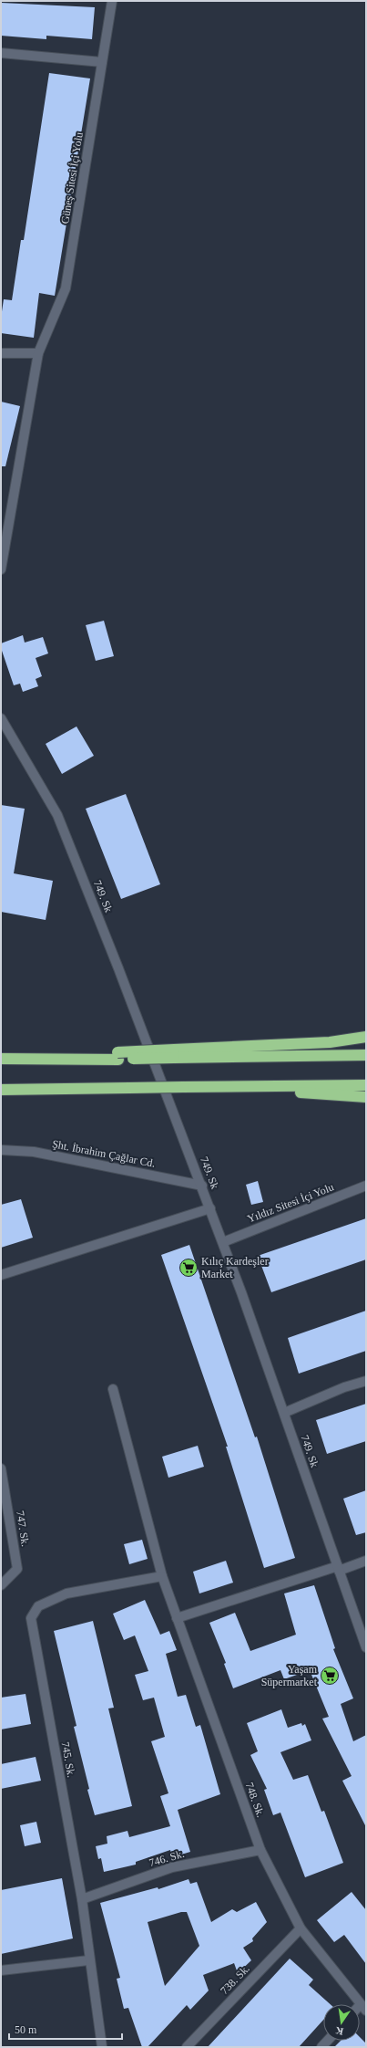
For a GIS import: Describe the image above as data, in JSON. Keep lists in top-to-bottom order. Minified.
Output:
{"streets":{"street":["Güneş Sitesi İçi Yolu","749. Sk","Şht. İbrahim Çağlar Cd.","Yıldız Sitesi İçi Yolu","747. Sk.","745. Sk.","748. Sk.","746. Sk.","738. Sk."]},"crossings":[["749. Sk","Şht. İbrahim Çağlar Cd."],["749. Sk","Yıldız Sitesi İçi Yolu"],["745. Sk.","748. Sk."],["745. Sk.","746. Sk."],["748. Sk.","746. Sk."],["748. Sk.","738. Sk."]],"places":{"supermarket":["Kılıç Kardeşler Market","Yaşam Süpermarket"]},"scale_bar":"50 m","north":"bottom"}
